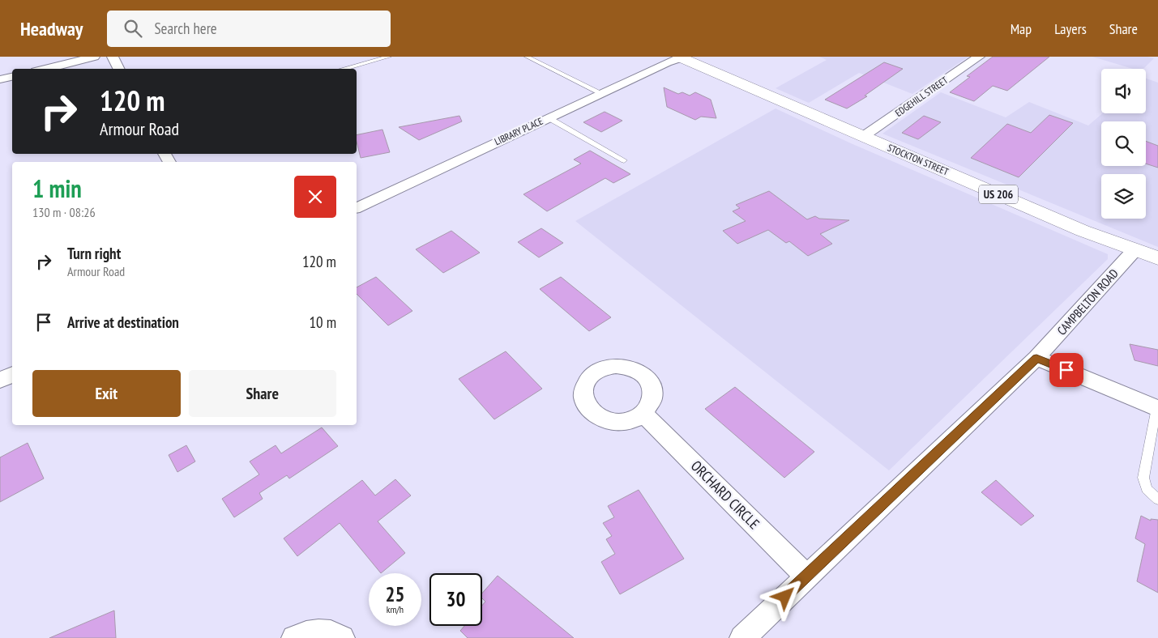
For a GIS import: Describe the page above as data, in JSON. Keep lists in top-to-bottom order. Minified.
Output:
{"streets":{"highway":["STOCKTON STREET","US 206"],"street":["EDGEHILL STREET","LIBRARY PLACE","CAMPBELTON ROAD","ORCHARD CIRCLE"]},"crossings":[["EDGEHILL STREET","STOCKTON STREET"],["LIBRARY PLACE","STOCKTON STREET"],["STOCKTON STREET","CAMPBELTON ROAD"],["CAMPBELTON ROAD","ORCHARD CIRCLE"]],"page":{"header":"Headway","search":"Search here","nav":["Map","Layers","Share"],"turn":["120 m","Armour Road"],"heading":["1 min","130 m · 08:26"],"list":[{"name":"Turn right","note":"Armour Road","value":"120 m"},{"name":"Arrive at destination","value":"10 m"}],"buttons":["Exit","Share"],"speed":"25 km/h","limit":"30"}}
